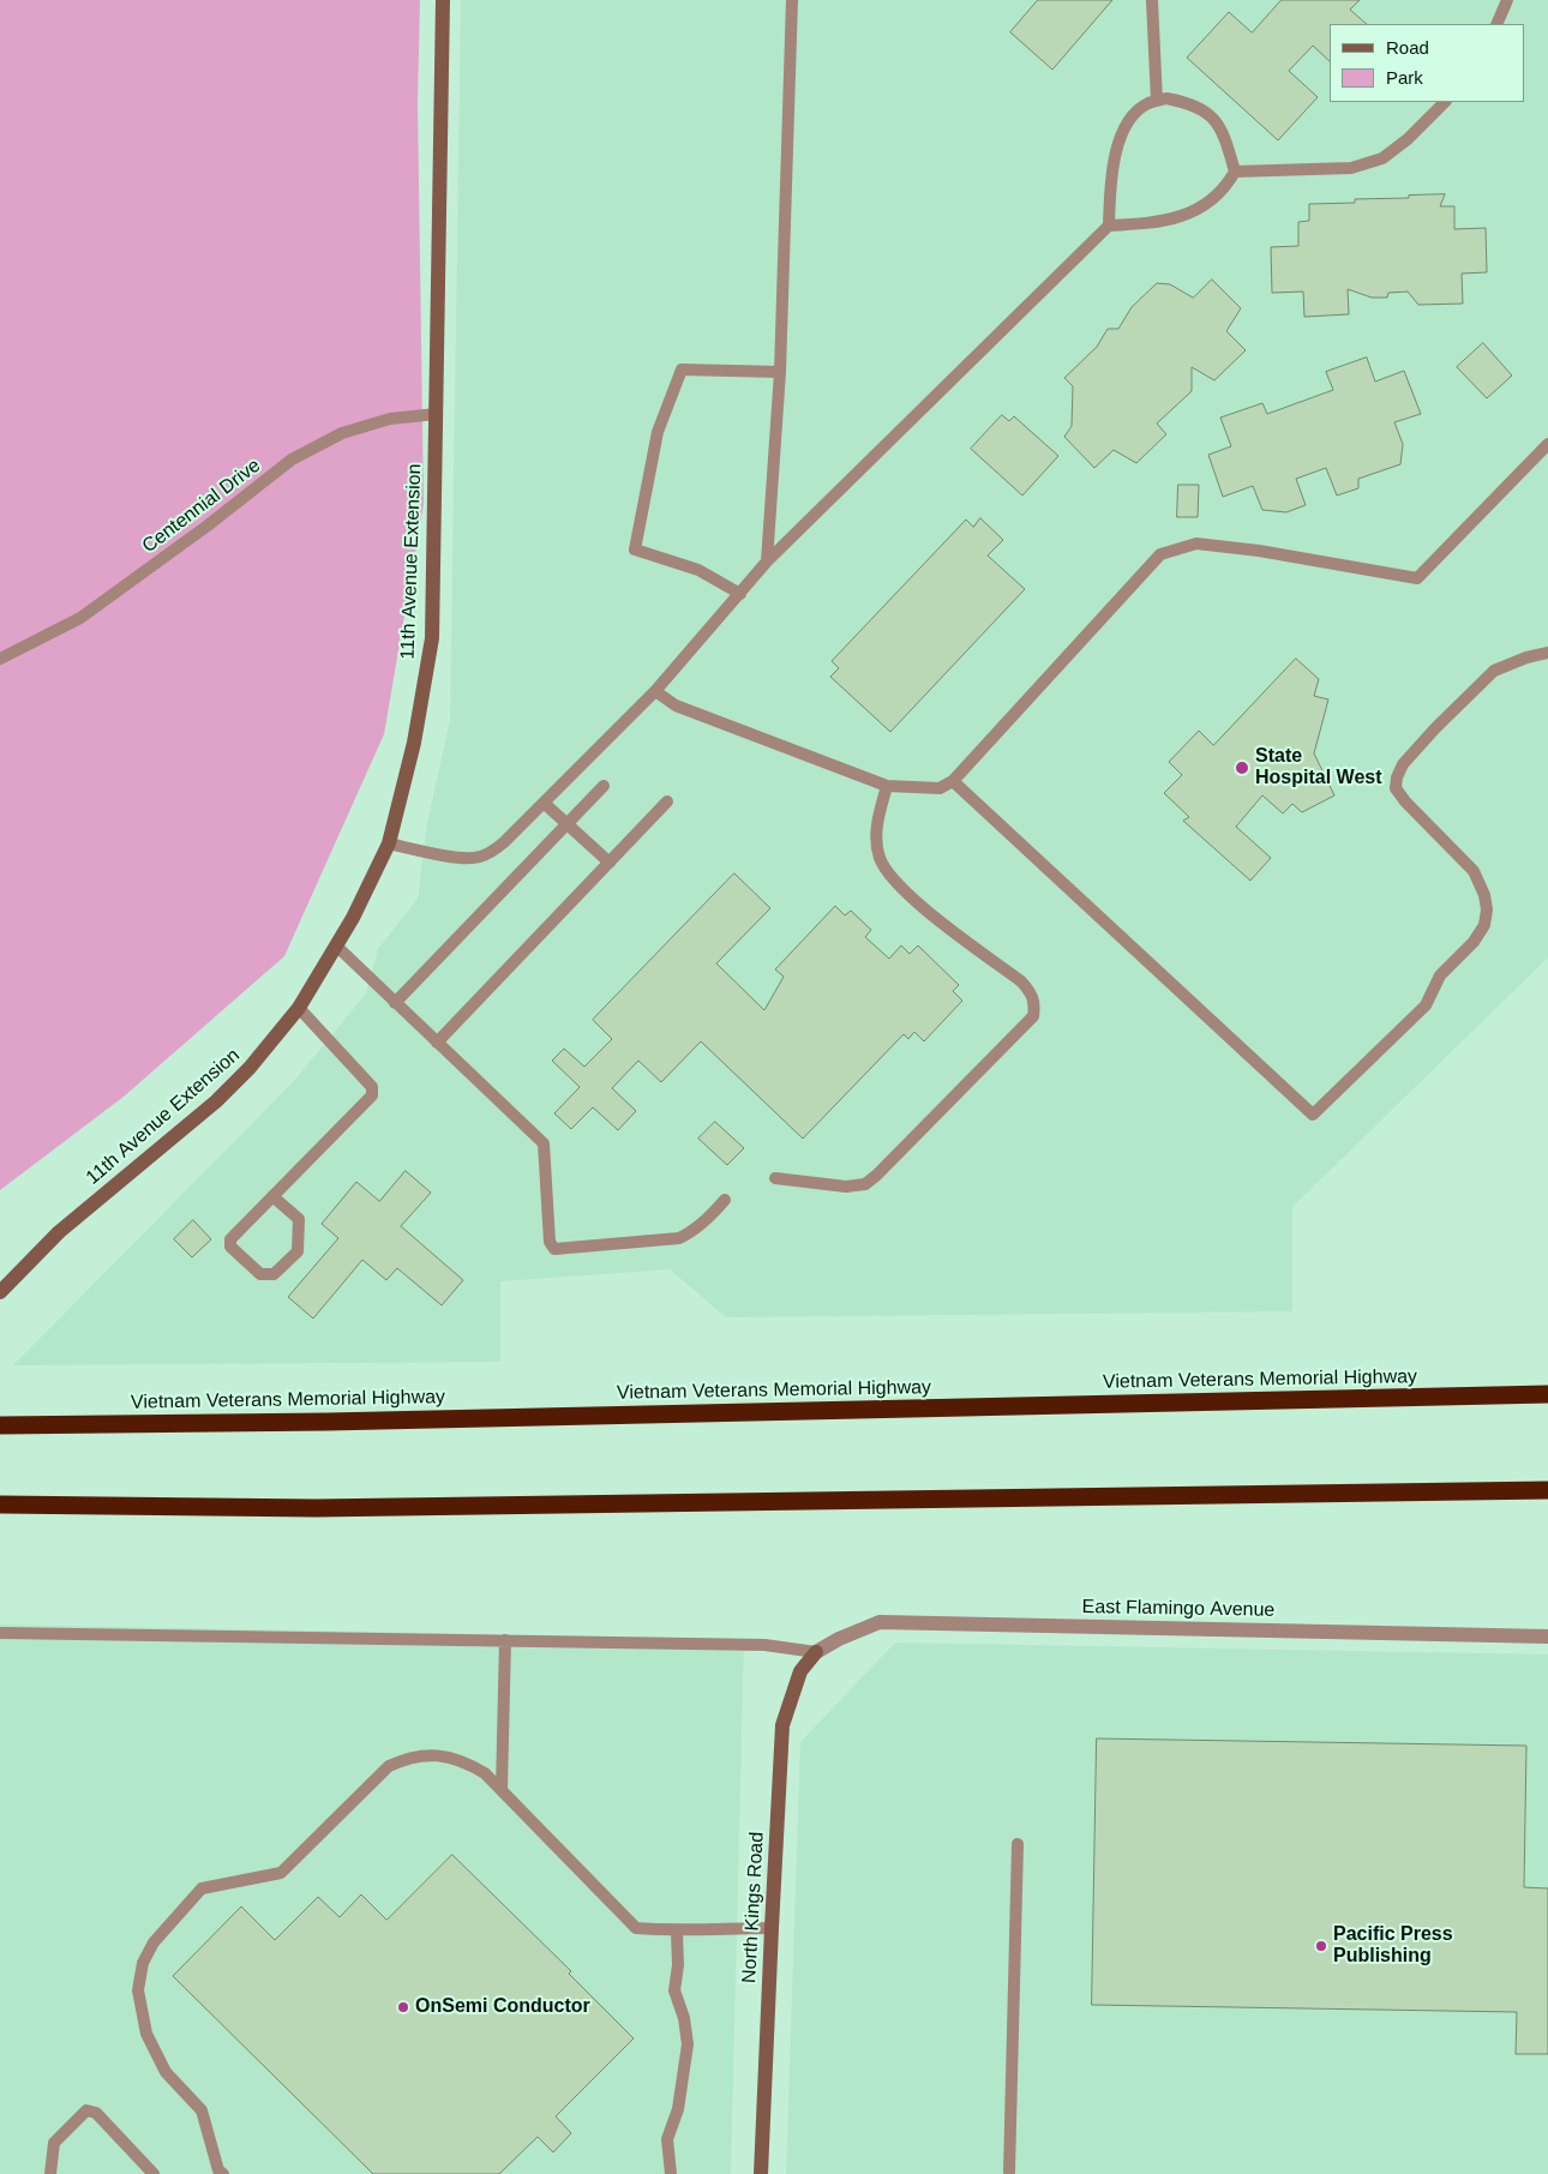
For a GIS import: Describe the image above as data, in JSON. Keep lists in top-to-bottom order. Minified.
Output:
{"streets":{"highway":["Vietnam Veterans Memorial Highway"],"street":["11th Avenue Extension","East Flamingo Avenue","North Kings Road"],"lane":["Centennial Drive"]},"crossings":[["Centennial Drive","11th Avenue Extension"],["East Flamingo Avenue","North Kings Road"]],"places":["State Hospital West","Pacific Press Publishing","OnSemi Conductor"],"legend":["Road","Park"]}
